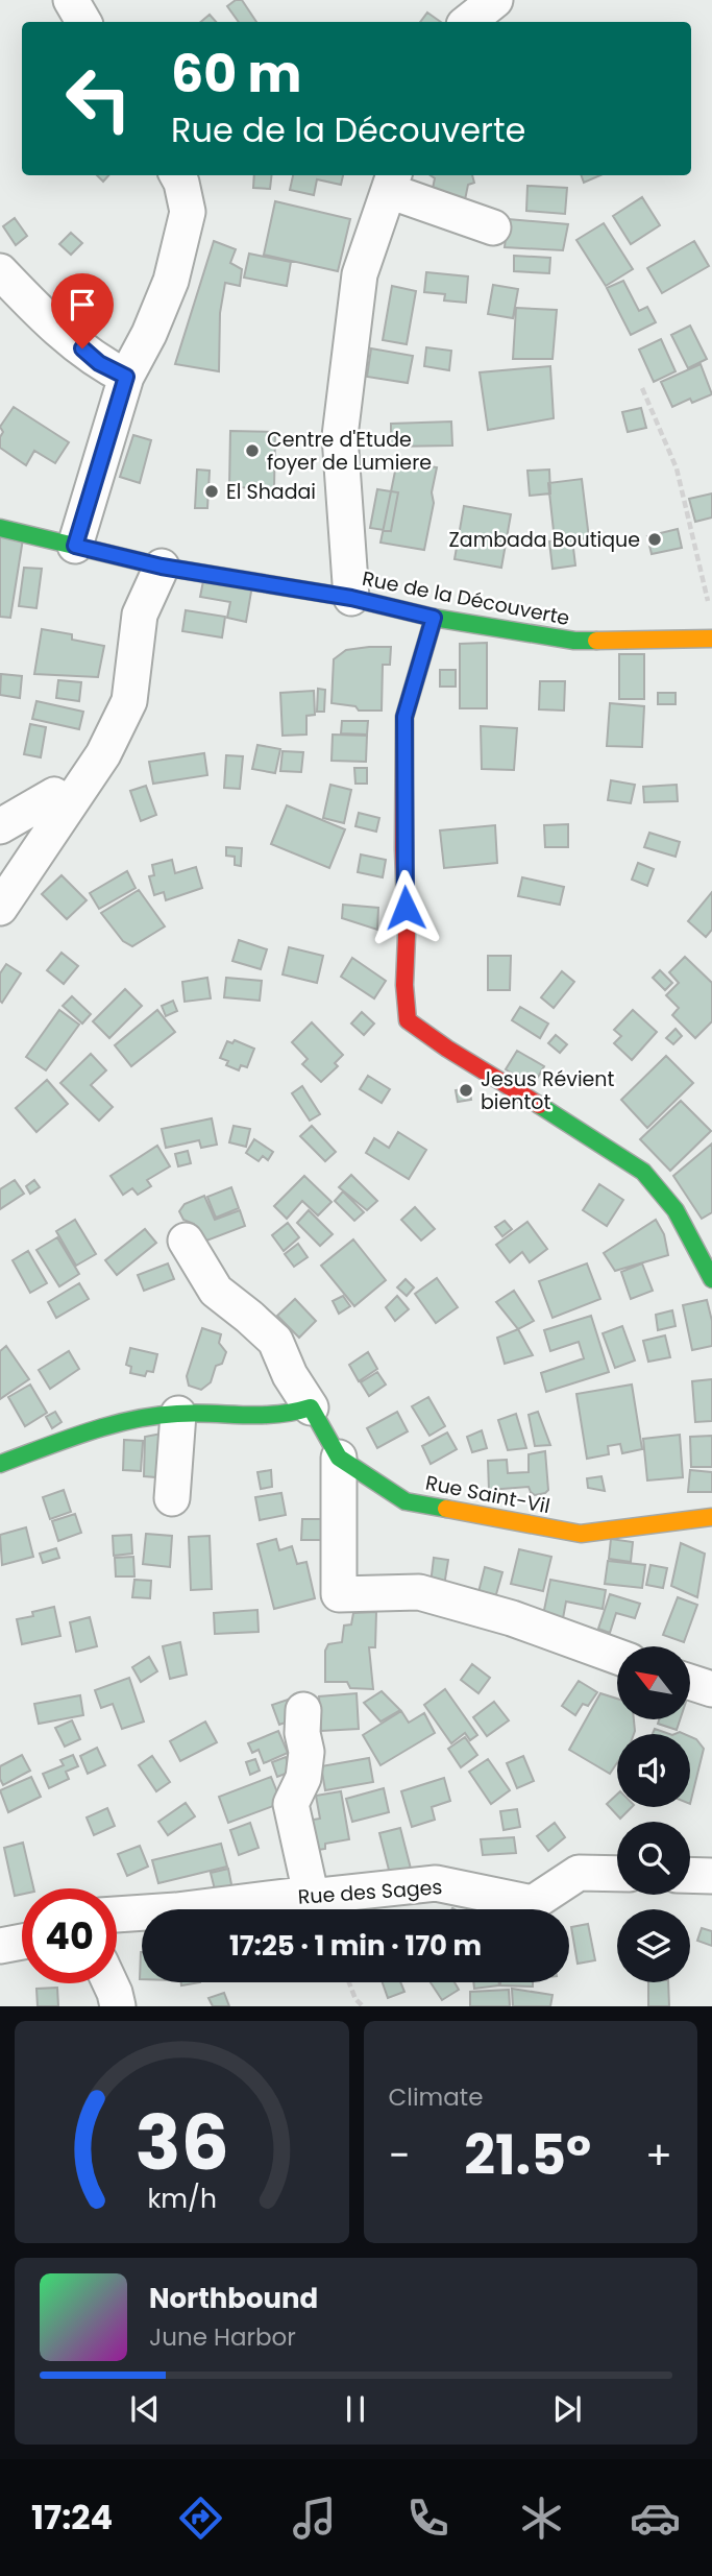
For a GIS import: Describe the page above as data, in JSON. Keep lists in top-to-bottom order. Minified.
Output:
{"streets":{"street":["Rue de la Découverte","Rue Saint-Vil","Rue des Sages"]},"places":["Centre d'Etude foyer de Lumiere","El Shadai","Zambada Boutique","Jesus Révient bientot"],"north":"top left","page":{"turn":["60 m","Rue de la Découverte"],"limit":"40","trip":"17:25 · 1 min · 170 m","tile":"Climate","heat":["−","21.5°","+"],"song":["Northbound","June Harbor"],"tabs":"17:24","gauge":["36","km/h"]}}
